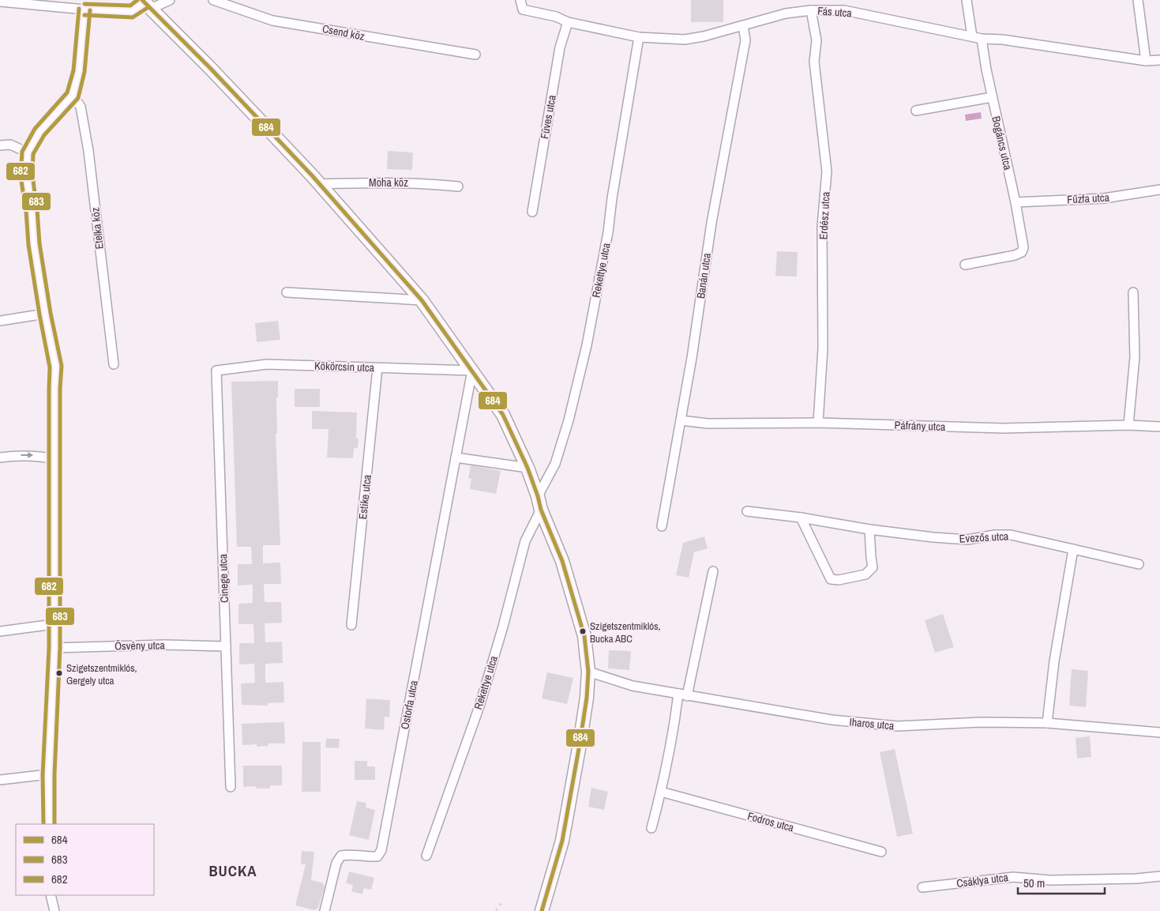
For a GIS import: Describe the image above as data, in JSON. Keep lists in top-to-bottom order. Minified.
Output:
{"streets":{"street":["Fás utca","Csend köz","Füves utca","Bogáncs utca","Moha köz","Fűzfa utca","Erdész utca","Etelka köz","Rekettye utca","Banán utca","Kökörcsin utca","Páfrány utca","Estike utca","Evezős utca","Cinege utca","Ösvény utca","Ostorfa utca","Iharos utca","Fodros utca","Csáklya utca"]},"crossings":[["Fás utca","Füves utca"],["Fás utca","Bogáncs utca"],["Fás utca","Erdész utca"],["Fás utca","Rekettye utca"],["Fás utca","Banán utca"],["Bogáncs utca","Fűzfa utca"],["Erdész utca","Páfrány utca"],["Banán utca","Páfrány utca"],["Kökörcsin utca","Estike utca"],["Kökörcsin utca","Cinege utca"],["Kökörcsin utca","Ostorfa utca"],["Cinege utca","Ösvény utca"]],"districts":["BUCKA"],"places":["Szigetszentmiklós, Bucka ABC","Szigetszentmiklós, Gergely utca"],"lines":["transit line 684","transit line 682","transit line 683"],"legend":["684","683","682"],"scale_bar":"50 m"}
